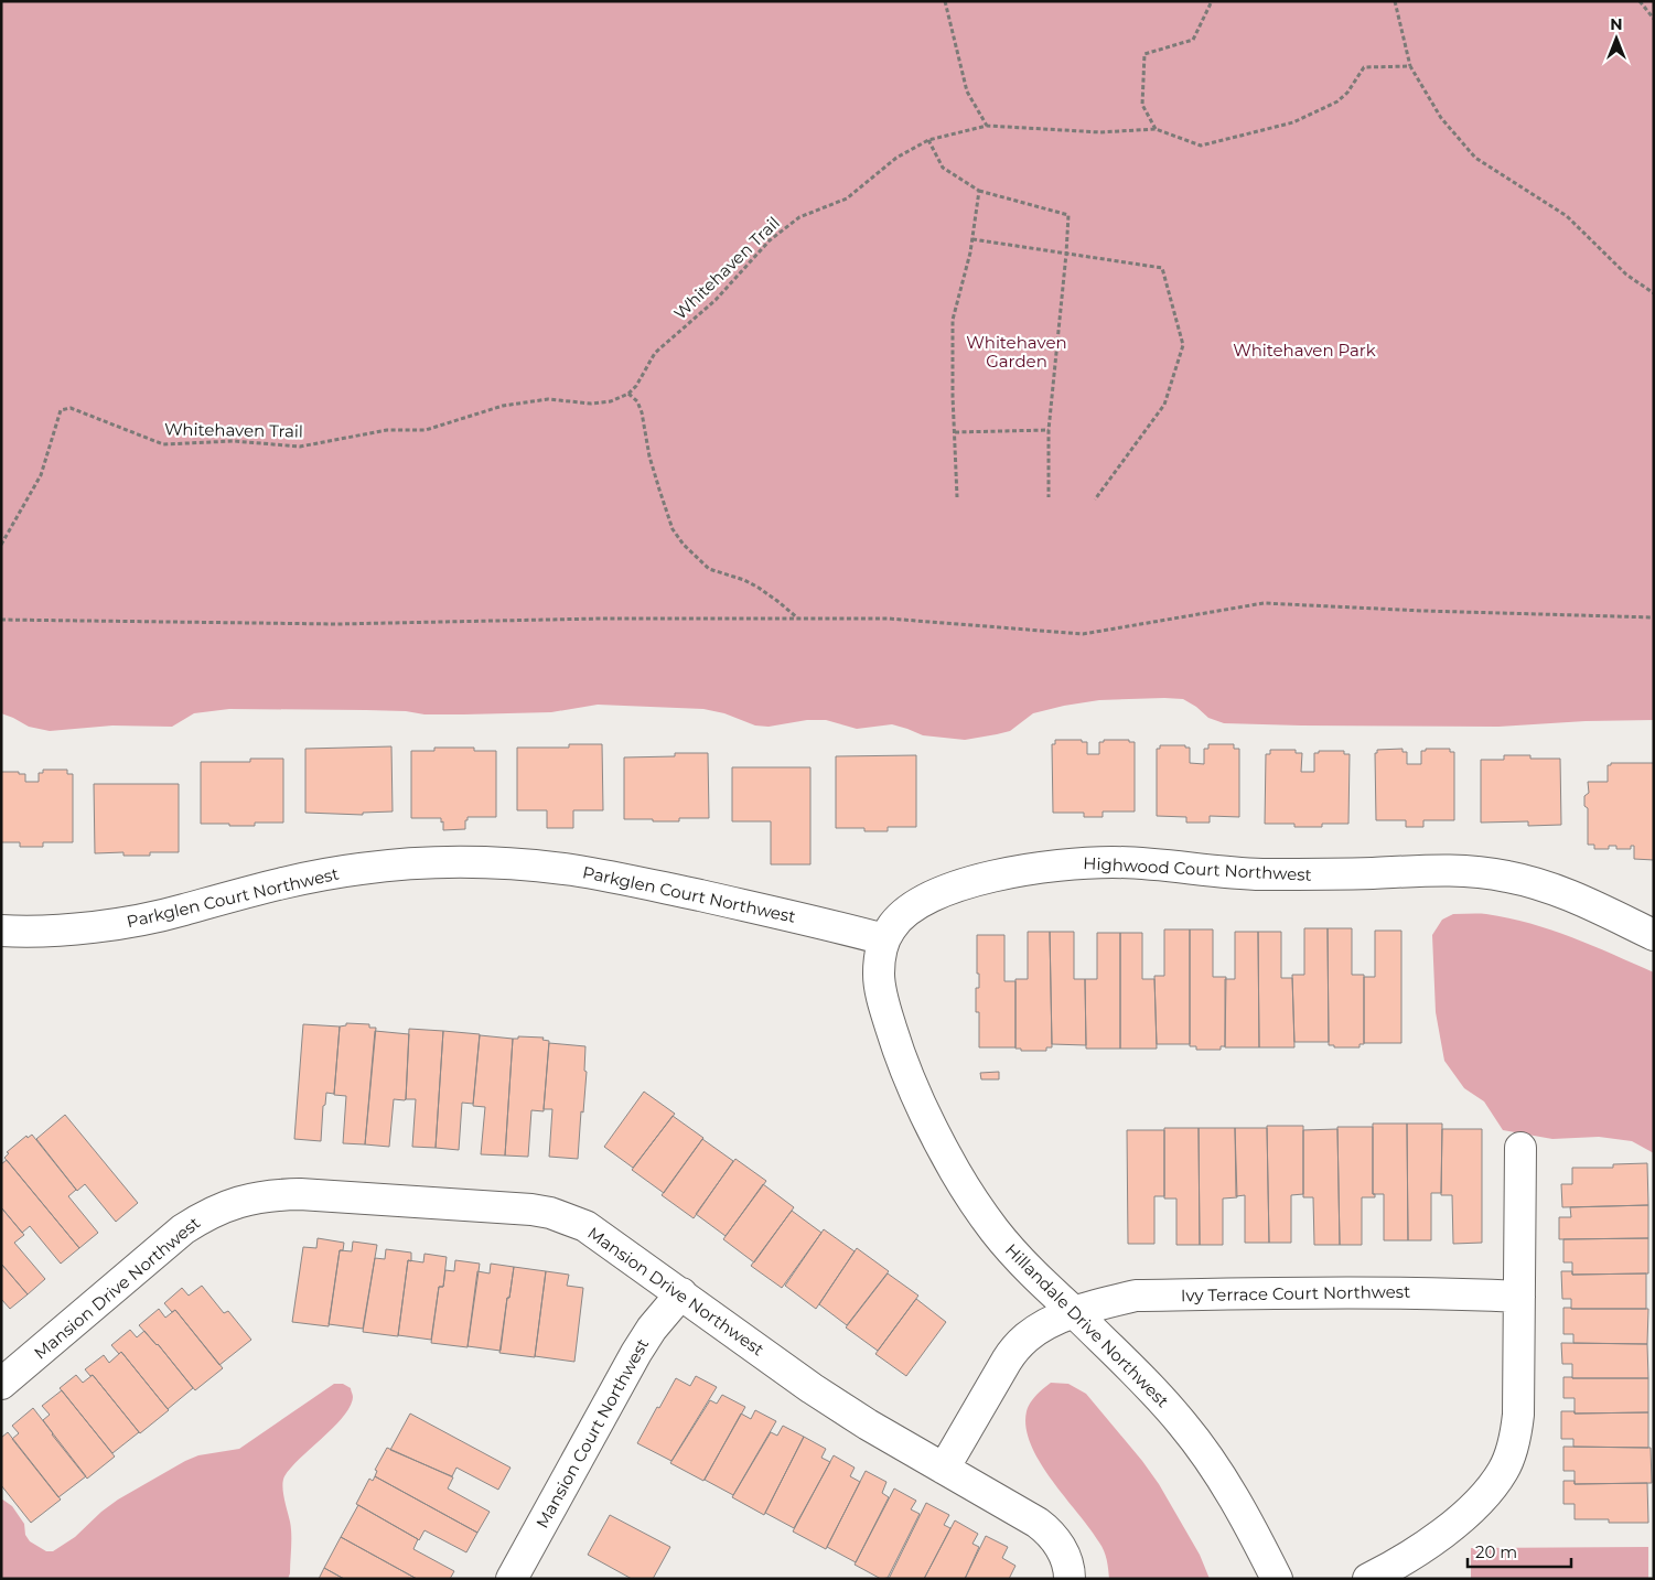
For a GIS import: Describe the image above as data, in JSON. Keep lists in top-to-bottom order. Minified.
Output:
{"streets":{"street":["Highwood Court Northwest","Parkglen Court Northwest","Mansion Drive Northwest","Ivy Terrace Court Northwest","Hillandale Drive Northwest","Mansion Court Northwest"],"path":["Whitehaven Trail"]},"crossings":[["Highwood Court Northwest","Parkglen Court Northwest"],["Highwood Court Northwest","Hillandale Drive Northwest"],["Parkglen Court Northwest","Hillandale Drive Northwest"],["Mansion Drive Northwest","Mansion Court Northwest"],["Ivy Terrace Court Northwest","Hillandale Drive Northwest"]],"parks":["Whitehaven Garden","Whitehaven Park"],"scale_bar":"20 m","north":"top"}
